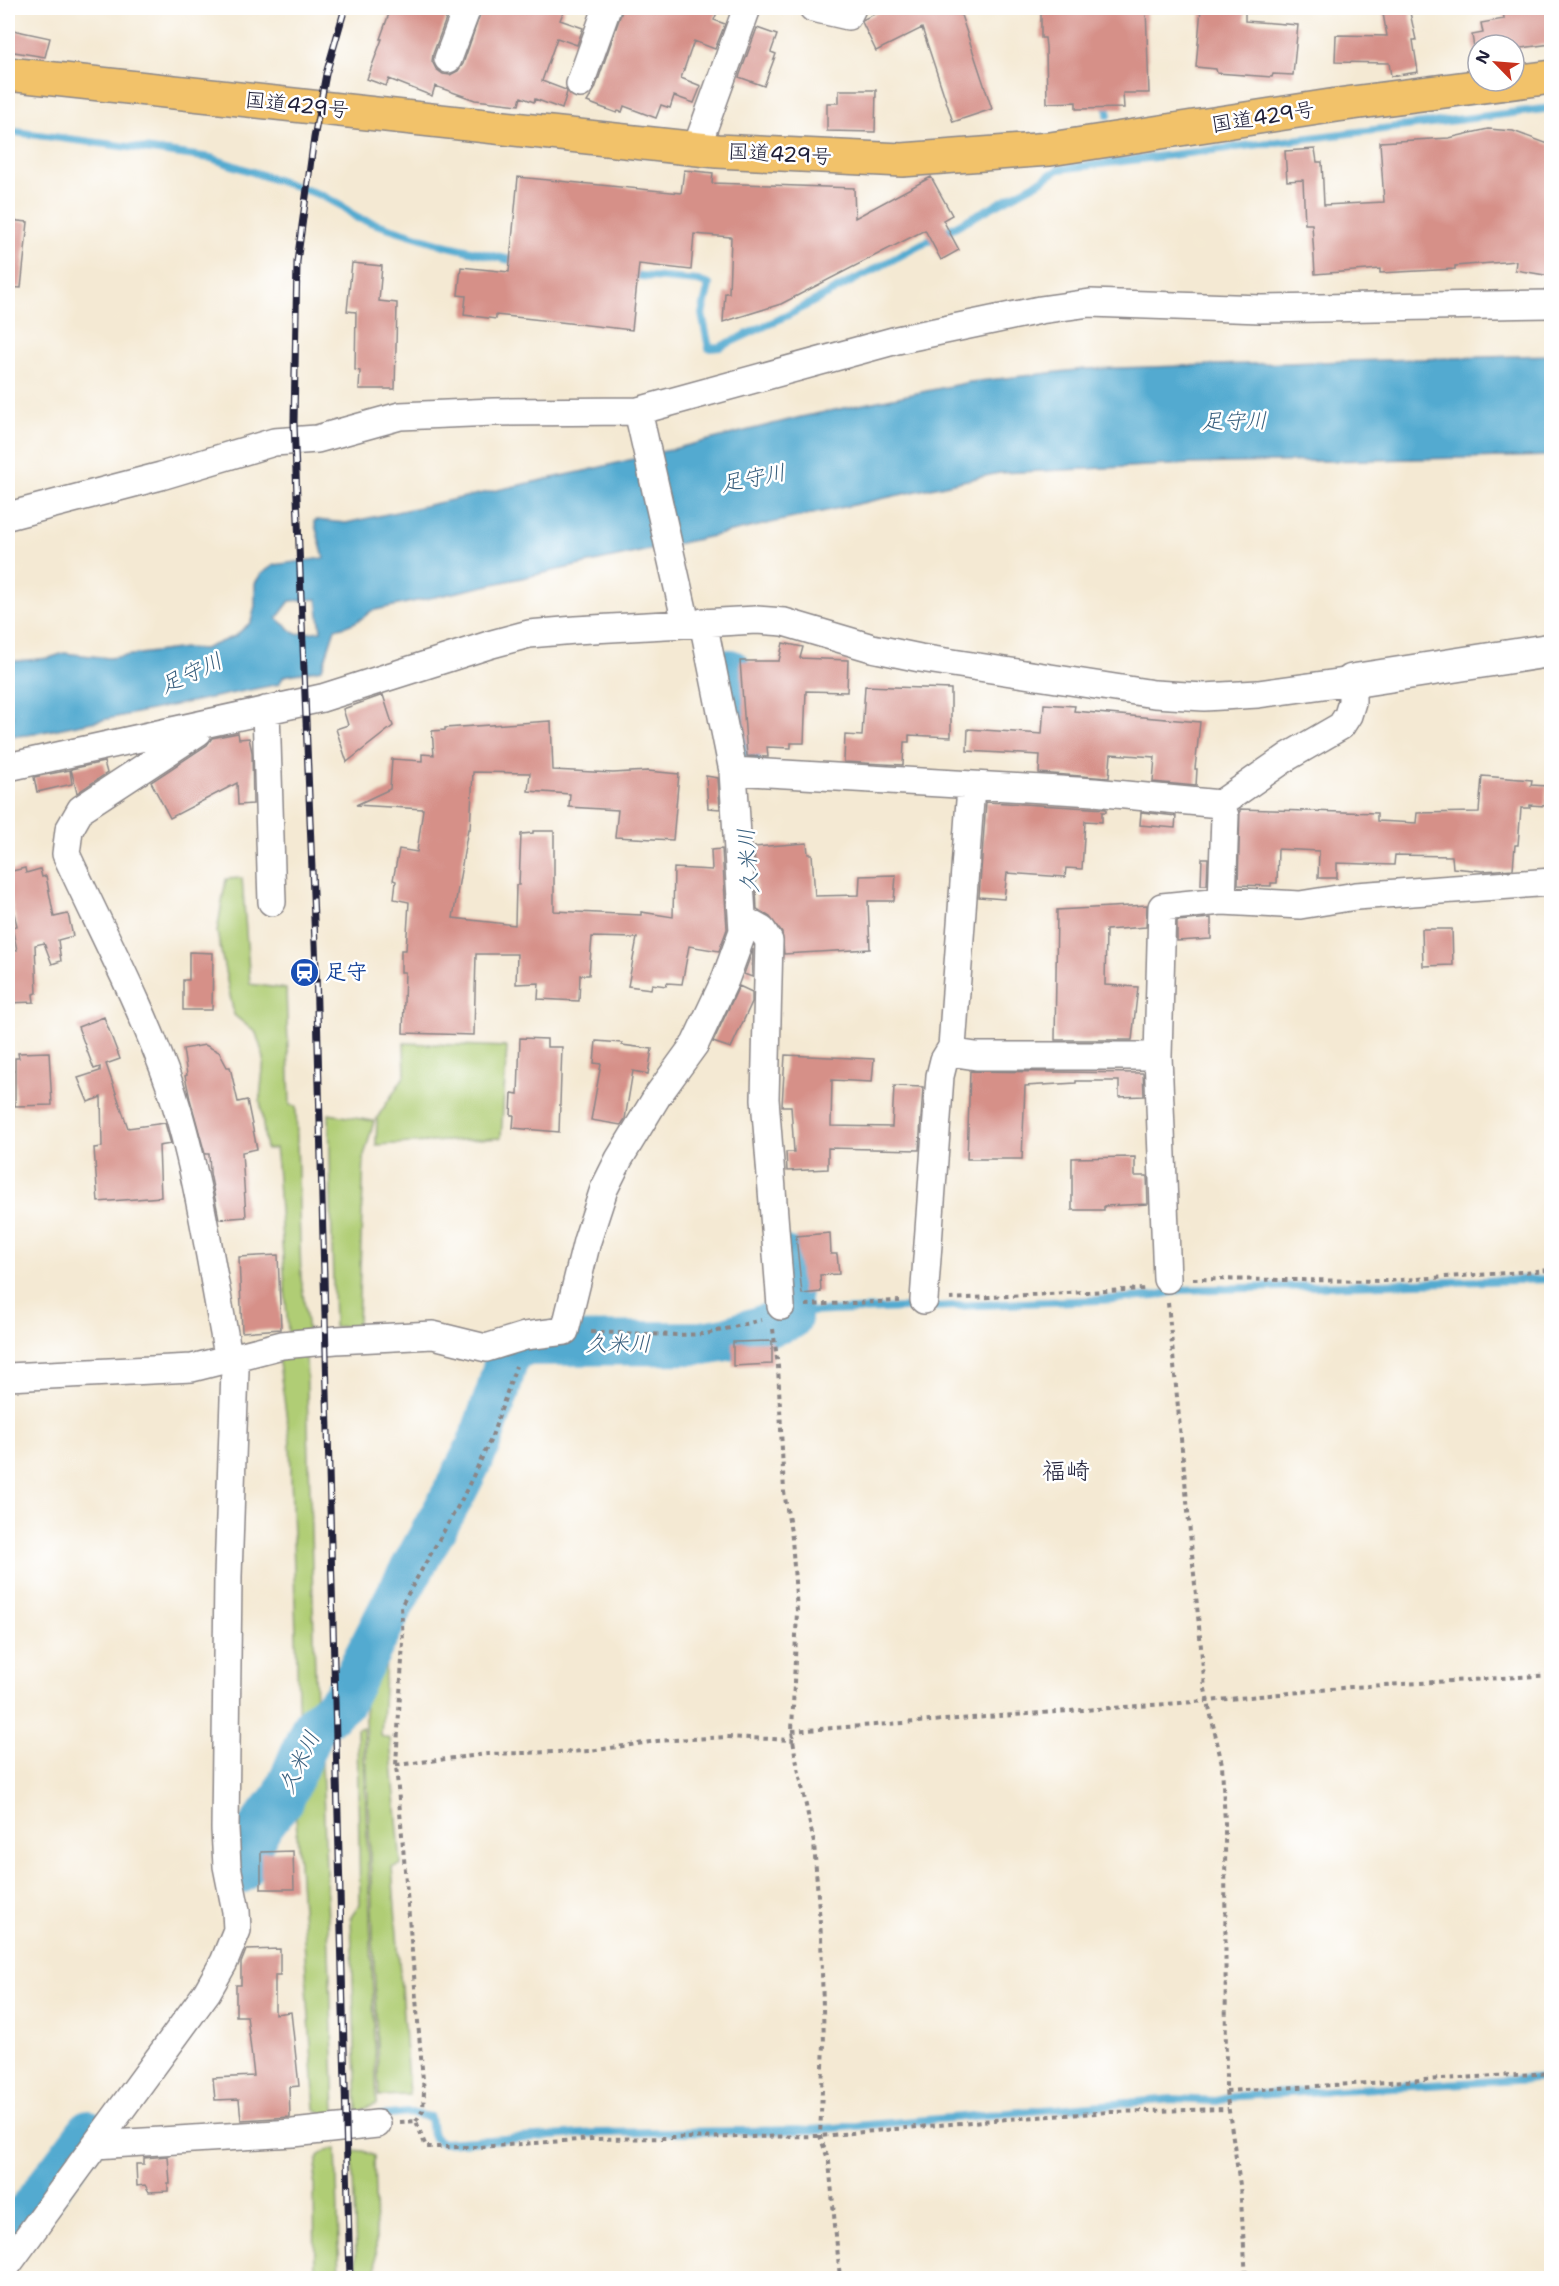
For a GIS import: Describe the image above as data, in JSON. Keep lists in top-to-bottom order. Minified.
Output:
{"streets":{"highway":["国道429号"]},"districts":["福崎"],"water":["足守川","久米川"],"places":{"station":["足守"]},"north":"top left"}
